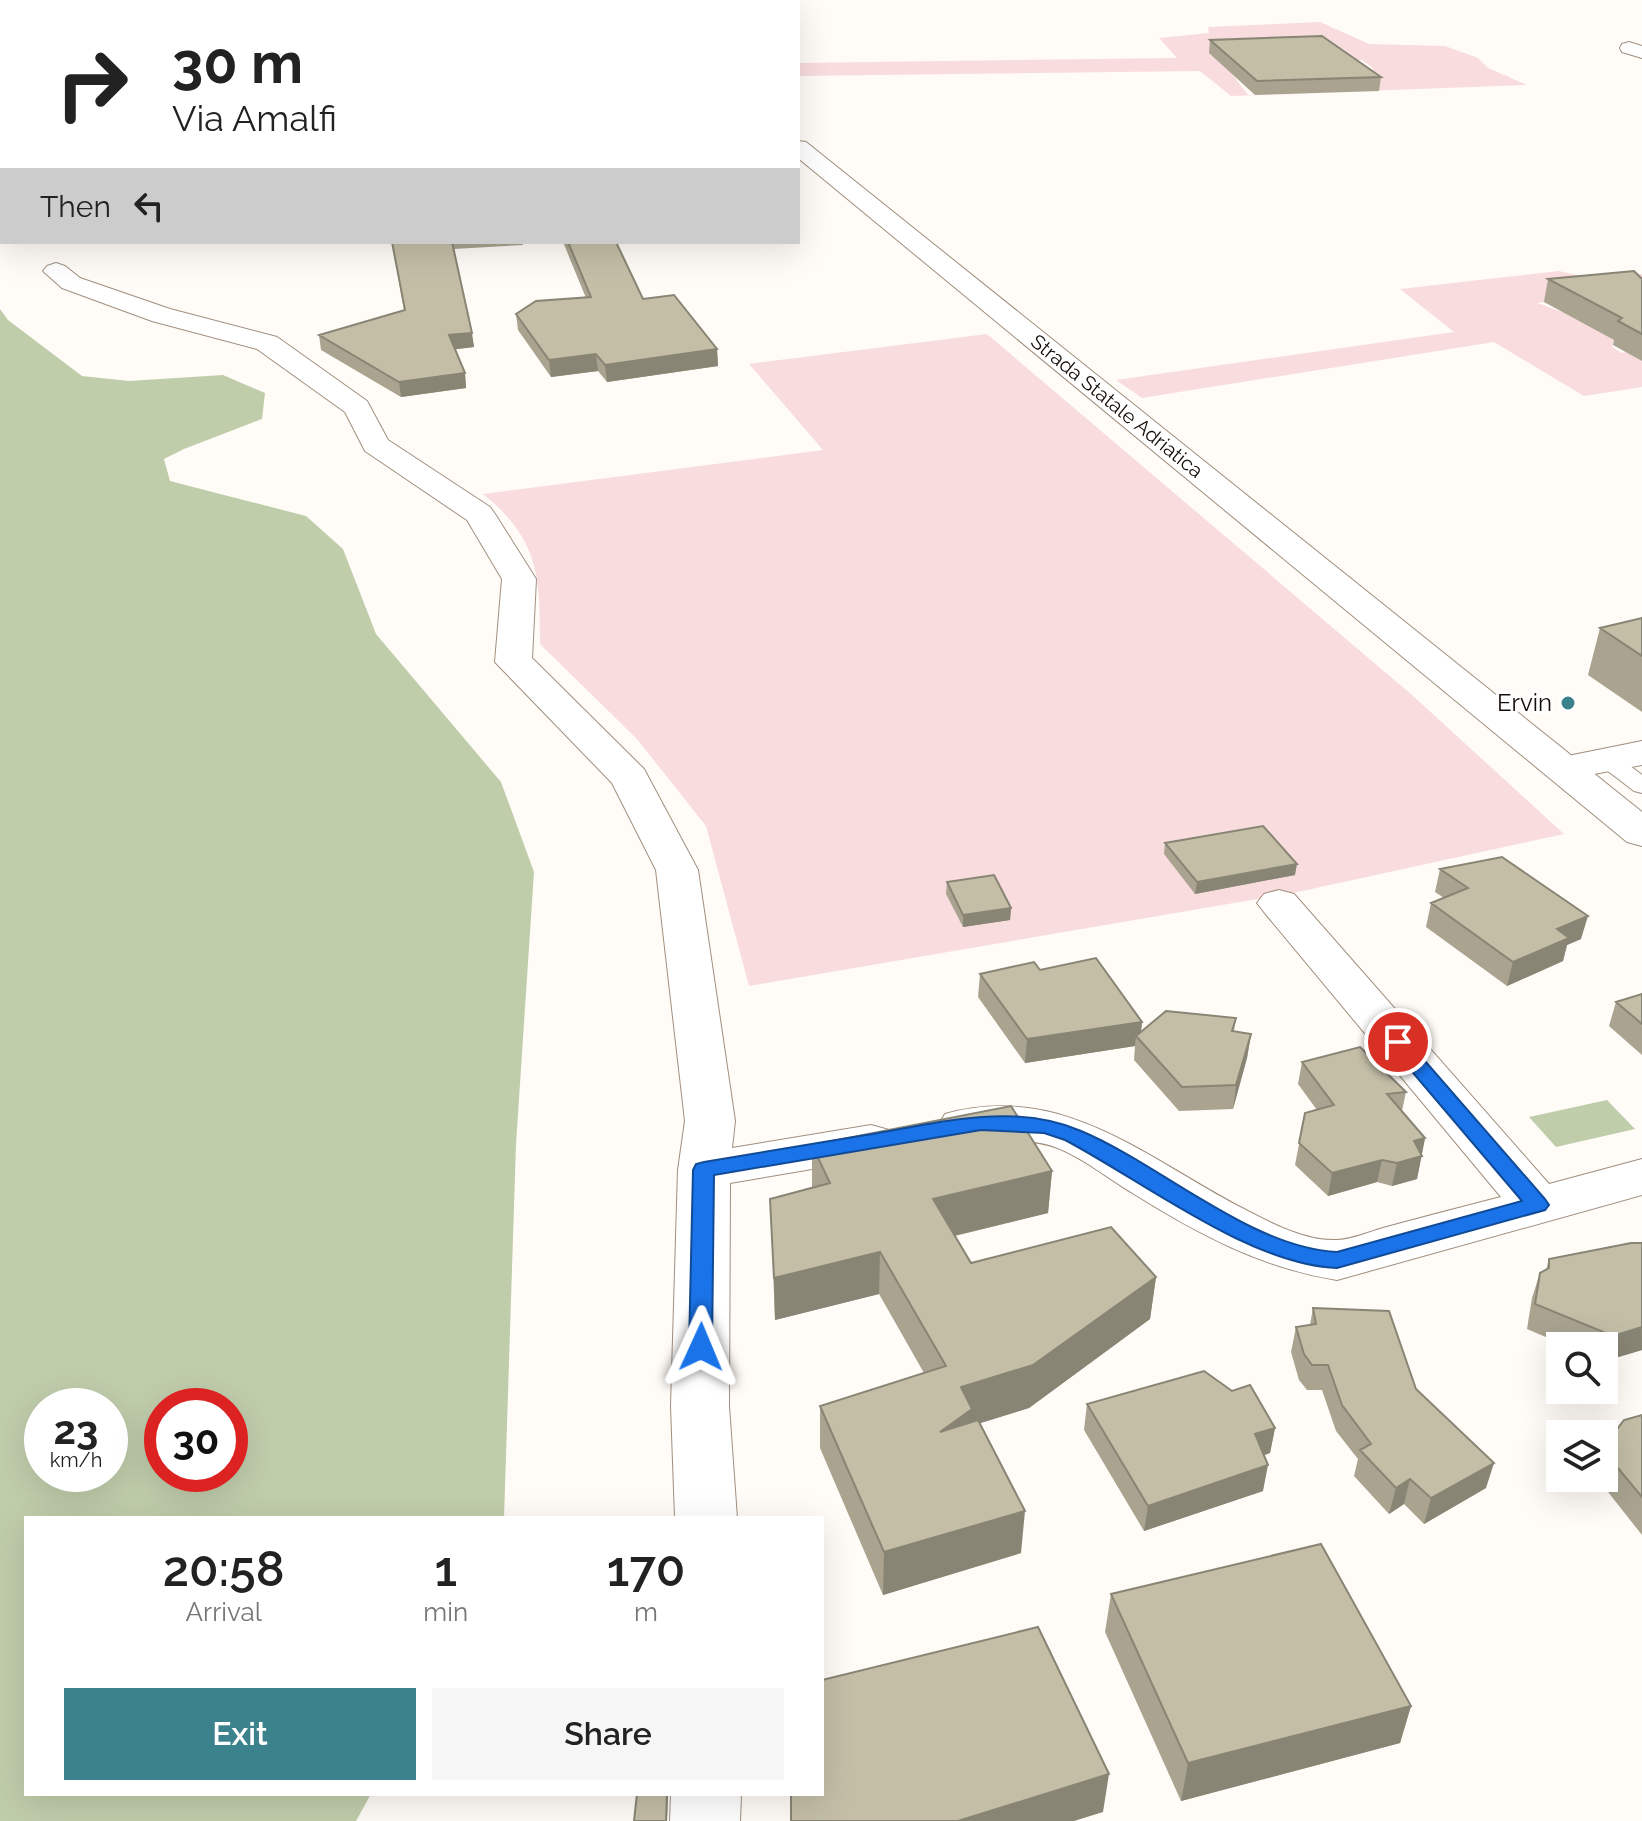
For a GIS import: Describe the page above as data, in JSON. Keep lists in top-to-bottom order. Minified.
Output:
{"streets":{"street":["Strada Statale Adriatica"]},"places":["Ervin"],"page":{"turn":["30 m","Via Amalfi"],"then":"Then","speed":"23 km/h","limit":"30","eta":["20:58","Arrival","1","min","170","m"],"buttons":["Exit","Share"]}}
